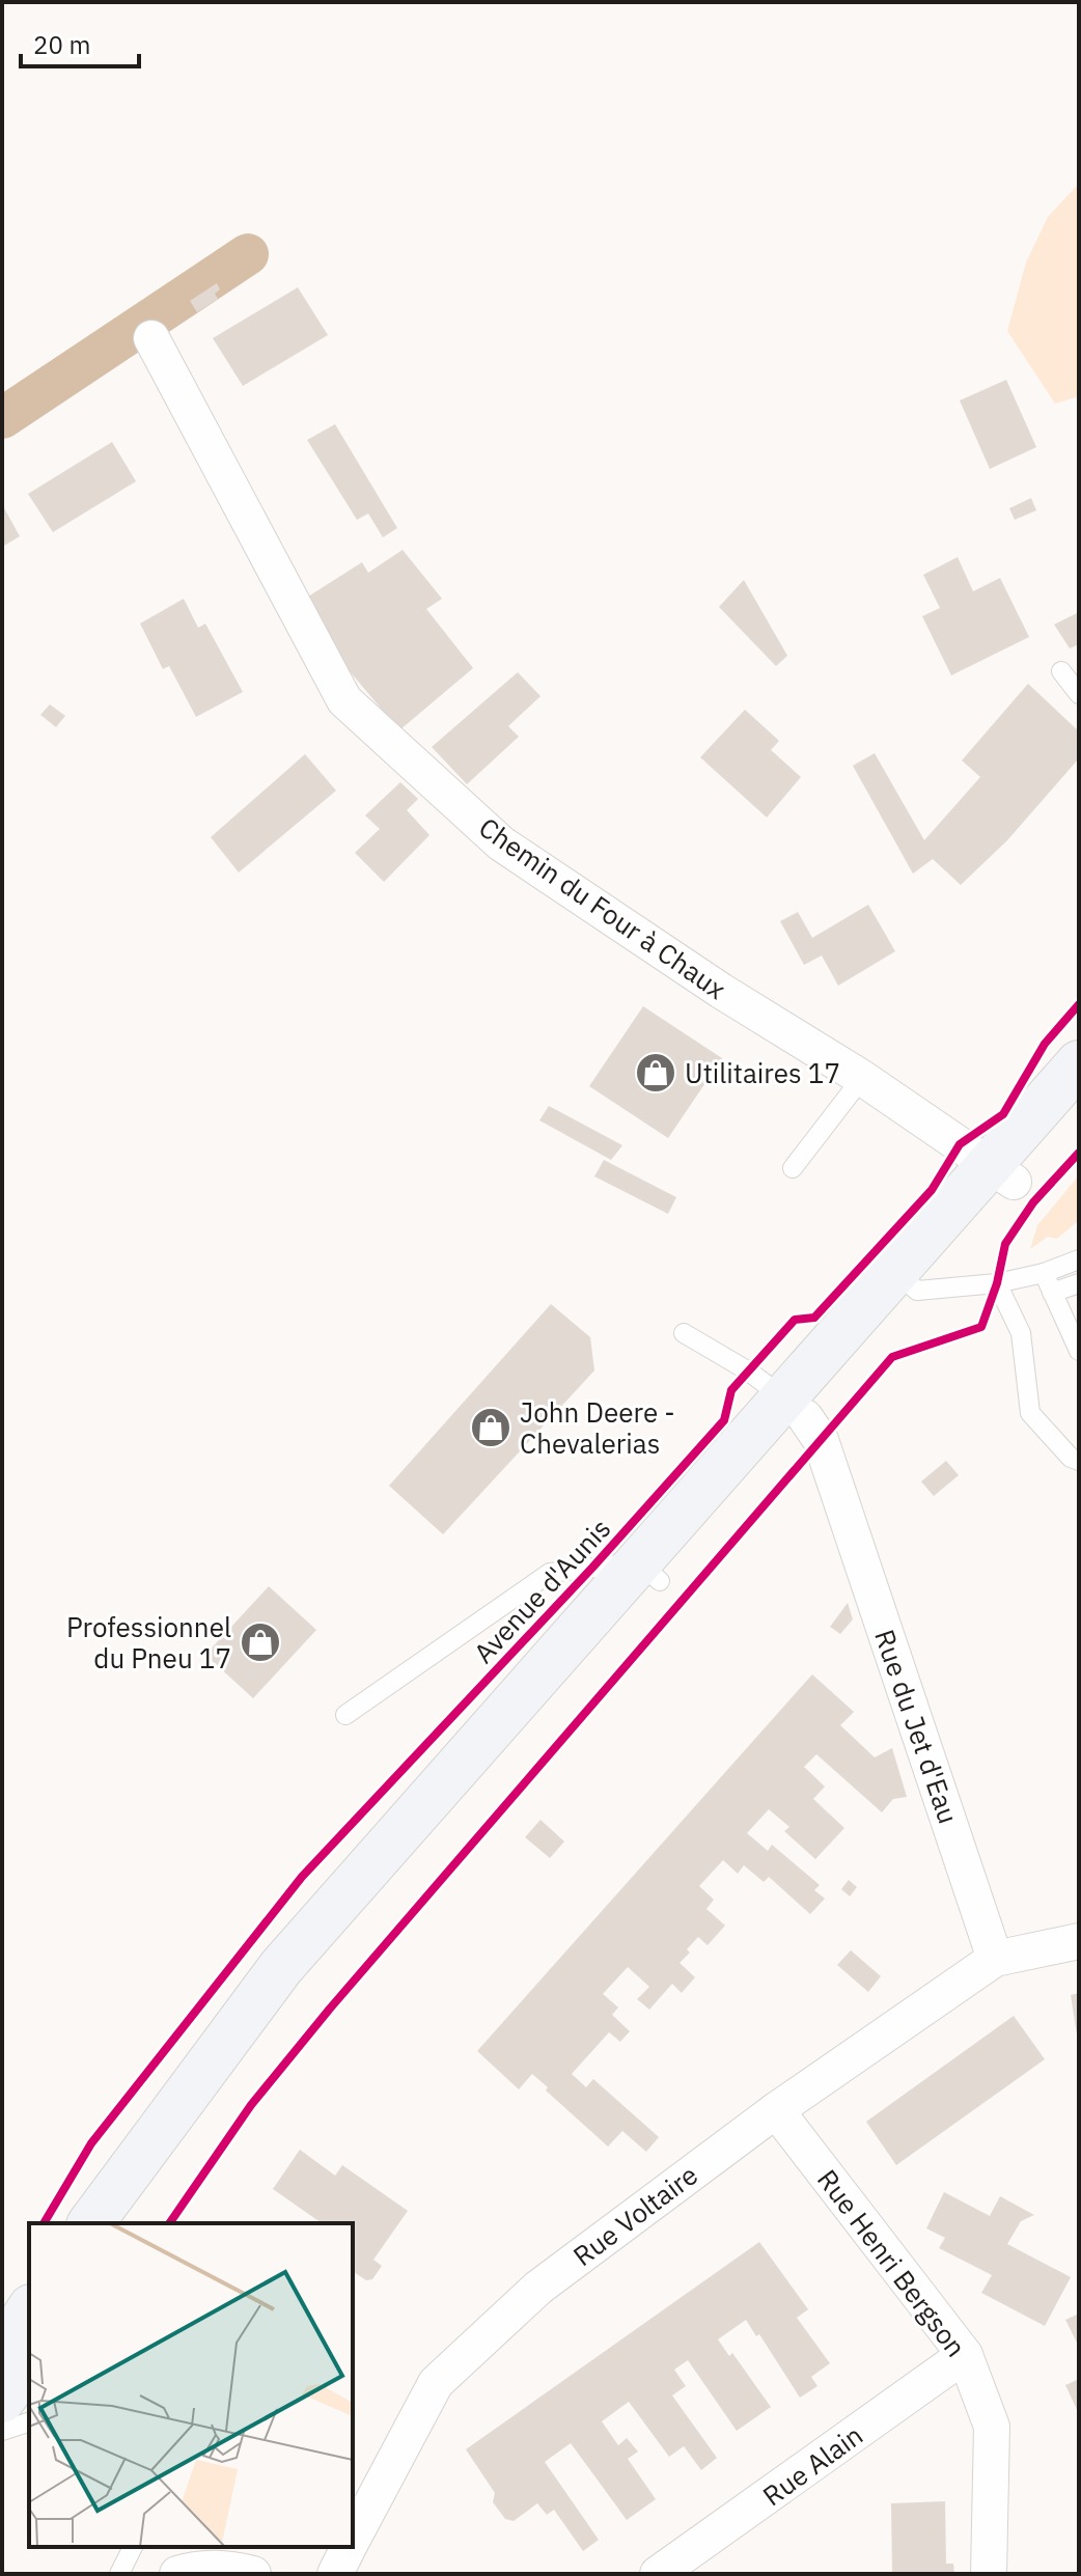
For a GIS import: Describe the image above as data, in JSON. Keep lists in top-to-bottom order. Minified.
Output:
{"streets":{"main road":["Avenue d'Aunis"],"street":["Chemin du Four à Chaux","Rue du Jet d'Eau","Rue Voltaire","Rue Henri Bergson","Rue Alain"]},"crossings":[["Chemin du Four à Chaux","Avenue d'Aunis"],["Avenue d'Aunis","Rue du Jet d'Eau"],["Rue du Jet d'Eau","Rue Voltaire"],["Rue Voltaire","Rue Henri Bergson"],["Rue Henri Bergson","Rue Alain"]],"places":{"shop":["Utilitaires 17","John Deere - Chevalerias","Professionnel du Pneu 17"]},"scale_bar":"20 m"}
